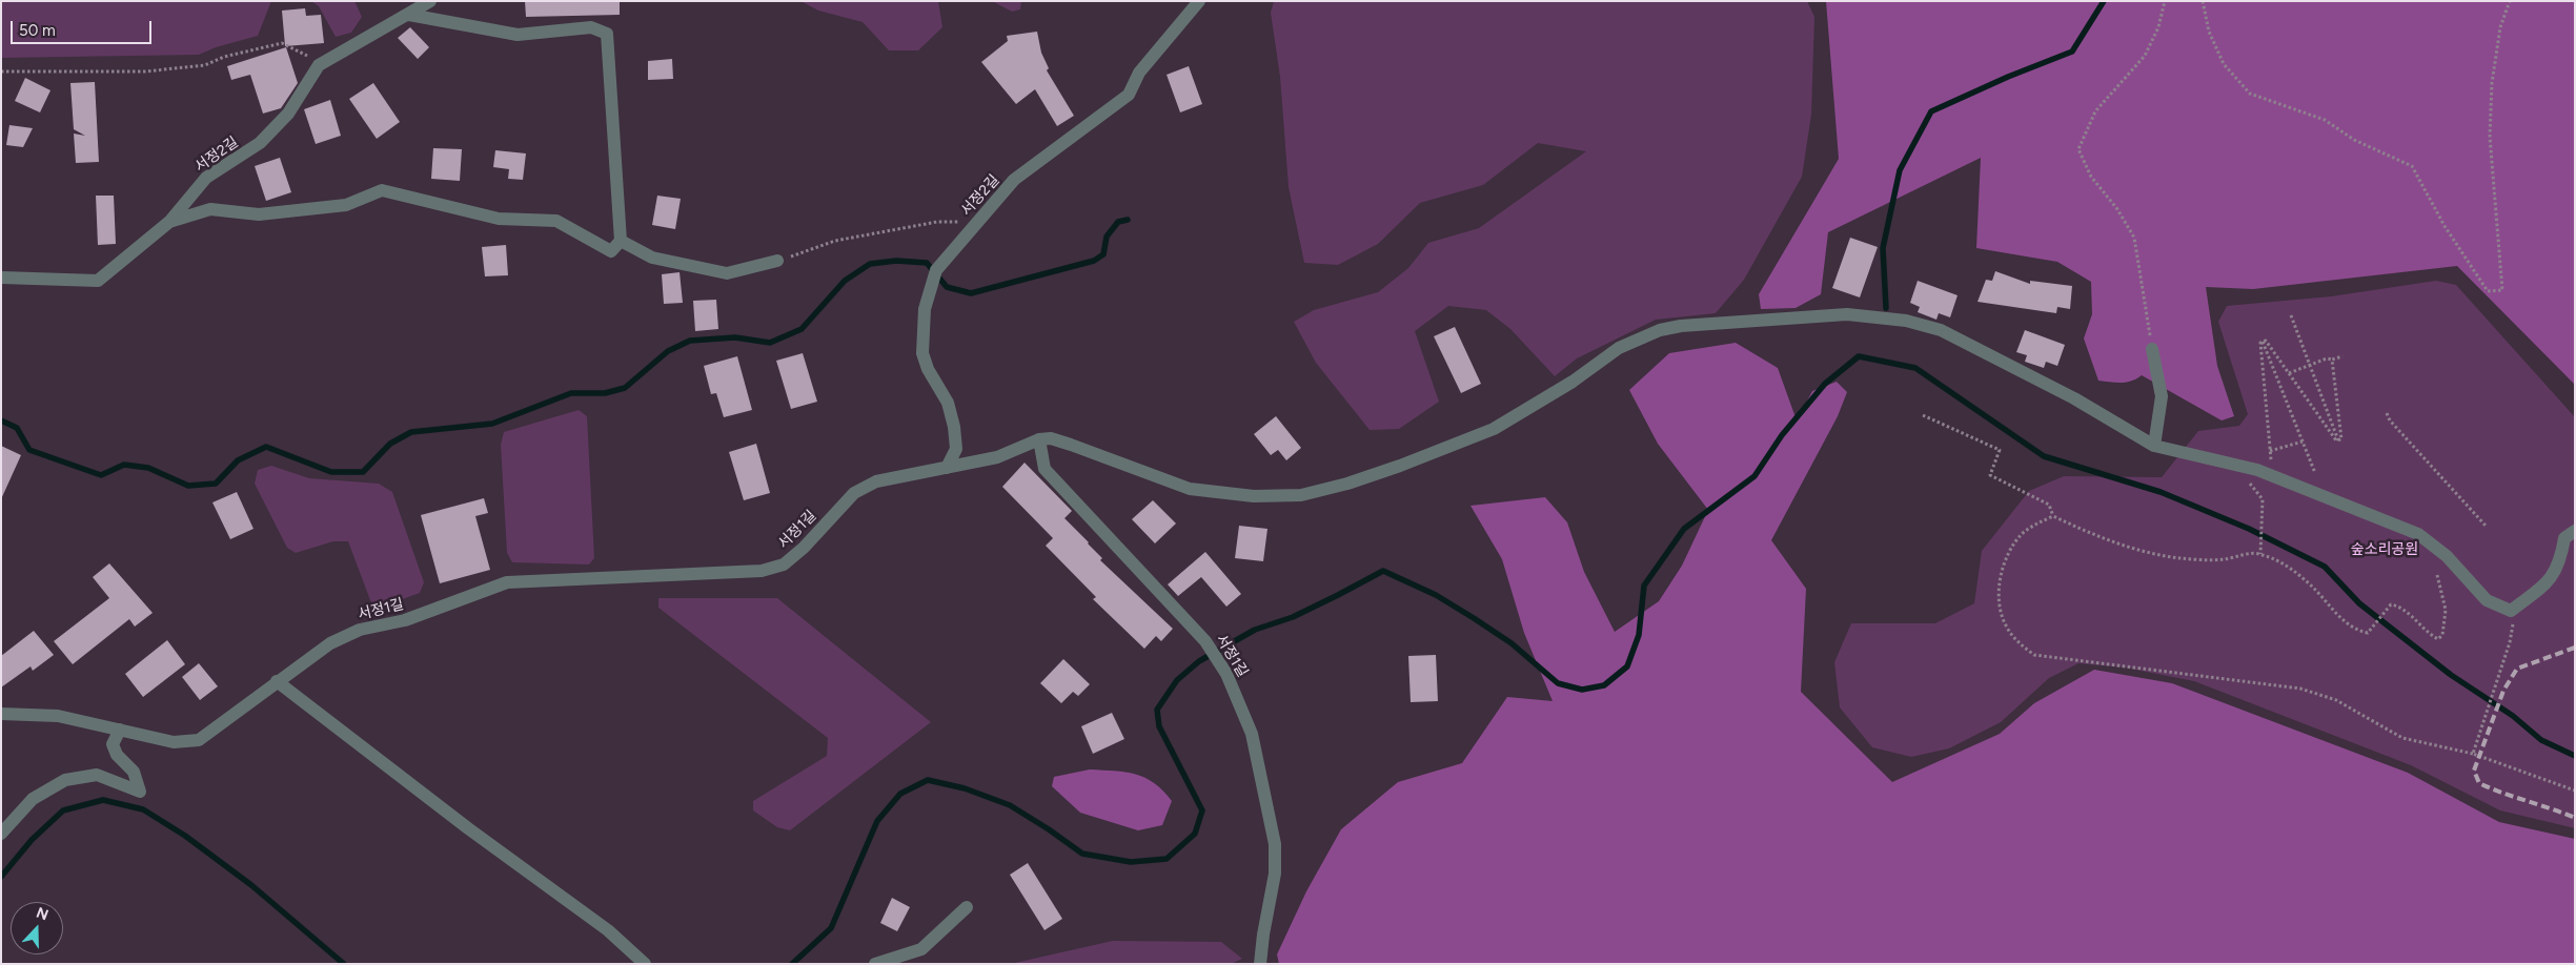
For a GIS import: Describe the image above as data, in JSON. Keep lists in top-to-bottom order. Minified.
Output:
{"streets":{"street":["서정2길","서정1길"]},"crossings":[["서정2길","서정1길"]],"parks":["숲소리공원"],"scale_bar":"50 m","north":"top"}
